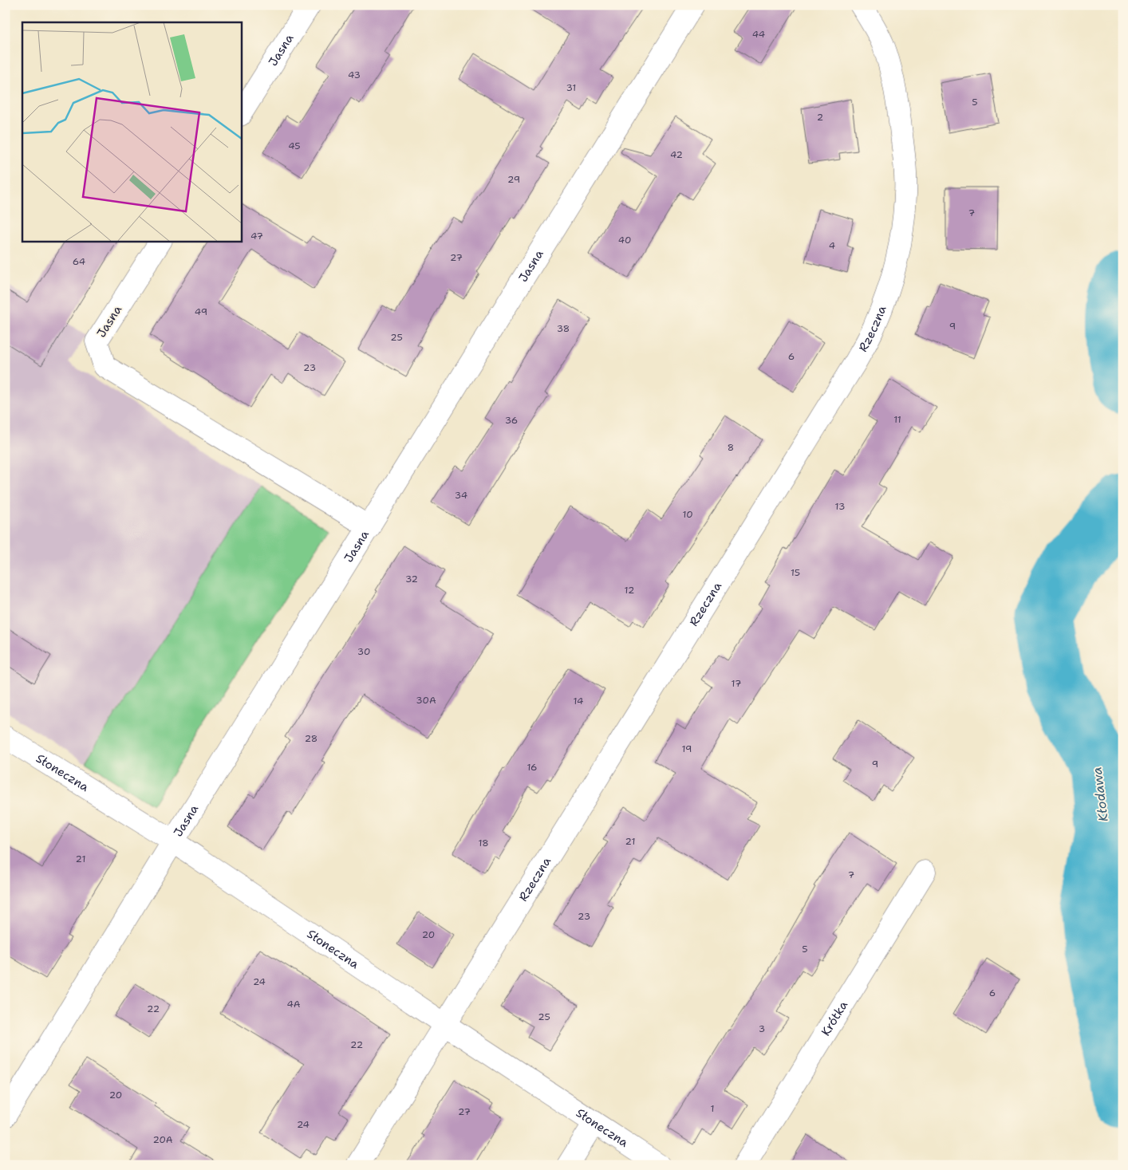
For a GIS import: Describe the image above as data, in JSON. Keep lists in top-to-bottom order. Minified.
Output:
{"streets":{"street":["Jasna","Rzeczna","Słoneczna","Krótka"]},"crossings":[["Jasna","Słoneczna"],["Rzeczna","Słoneczna"]],"water":["Kłodawa"],"house_numbers":["44","43","31","5","2","45","42","29","7","47","40","4","27","64","49","9","38","25","6","23","11","36","8","34","13","10","15","32","12","30","17","30A","14","28","19","9","16","21","18","21","7","23","20","5","24","6","4A","22","25","3","22","20","1","27","24","20A"]}
